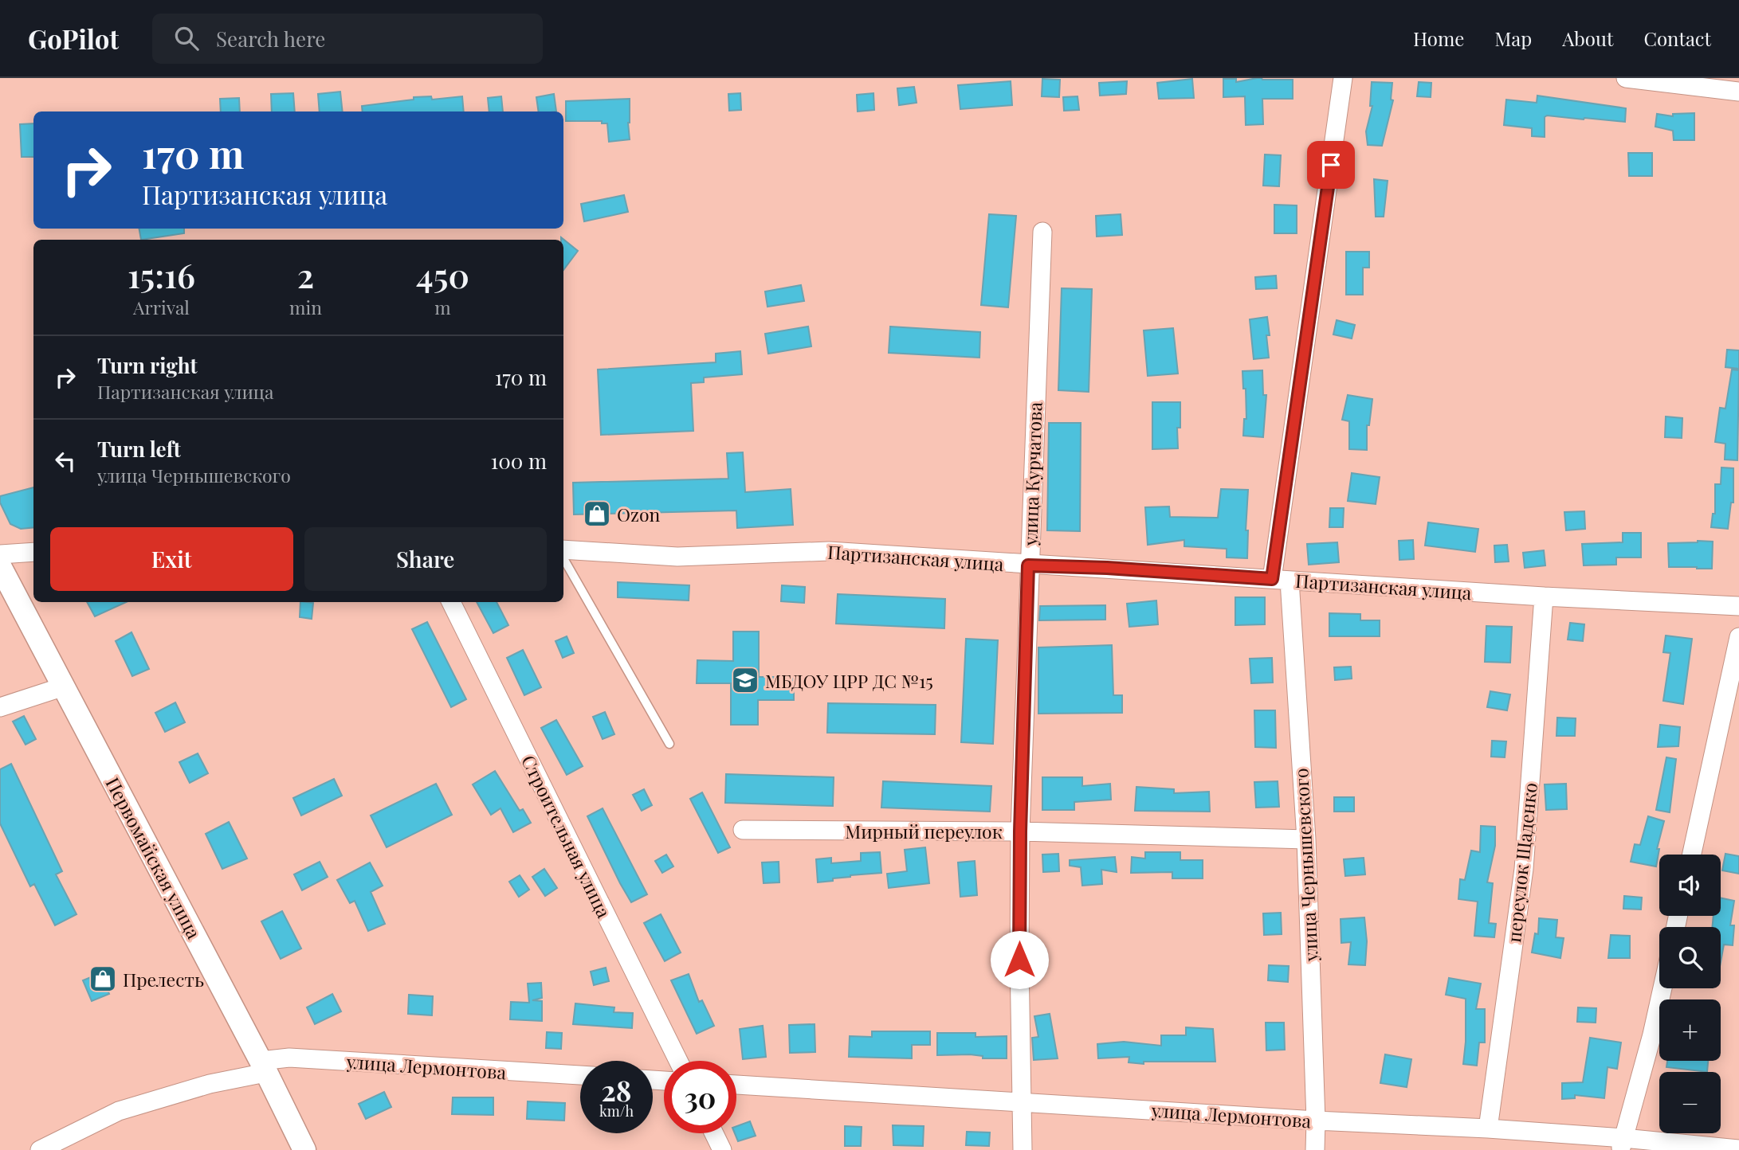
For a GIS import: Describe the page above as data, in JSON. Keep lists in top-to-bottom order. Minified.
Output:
{"streets":{"street":["улица Курчатова","Партизанская улица","Мирный переулок","Строительная улица","Первомайская улица","переулок Щаденко","улица Чернышевского","улица Лермонтова"]},"crossings":[["улица Курчатова","Партизанская улица"],["улица Курчатова","Мирный переулок"],["улица Курчатова","улица Лермонтова"],["Партизанская улица","переулок Щаденко"],["Партизанская улица","улица Чернышевского"],["Мирный переулок","улица Чернышевского"],["Первомайская улица","улица Лермонтова"],["переулок Щаденко","улица Лермонтова"],["улица Чернышевского","улица Лермонтова"]],"places":{"shop":["Ozon","Прелесть"],"school or university":["МБДОУ ЦРР ДС №15"]},"page":{"header":"GoPilot","search":"Search here","nav":["Home","Map","About","Contact"],"turn":["170 m","Партизанская улица"],"eta":["15:16","Arrival","2","min","450","m"],"list":[{"name":"Turn right","note":"Партизанская улица","value":"170 m"},{"name":"Turn left","note":"улица Чернышевского","value":"100 m"}],"buttons":["Exit","Share"],"map_buttons":["+","−"],"speed":"28 km/h","limit":"30"}}
